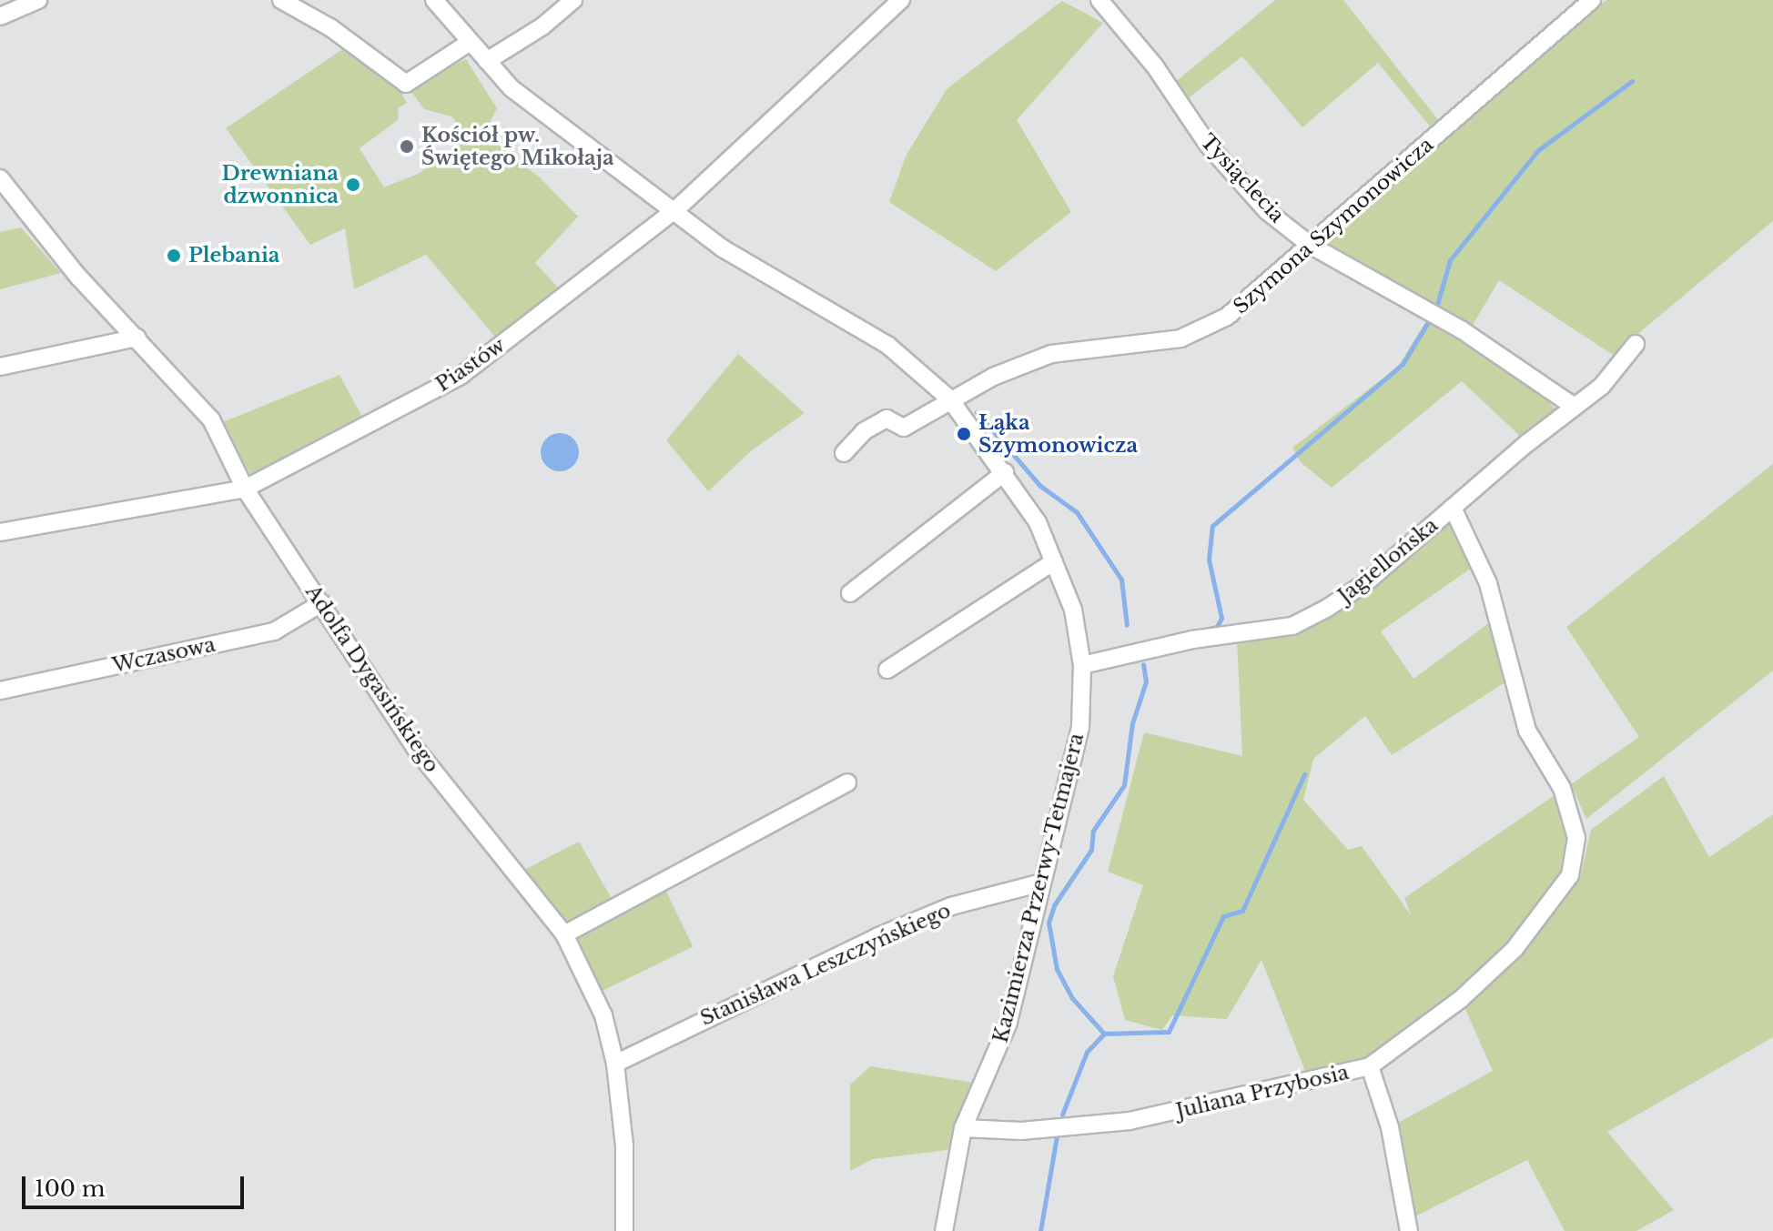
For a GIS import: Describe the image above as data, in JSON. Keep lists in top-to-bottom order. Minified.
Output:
{"streets":{"street":["Tysiąclecia","Szymona Szymonowicza","Piastów","Jagiellońska","Wczasowa","Adolfa Dygasińskiego","Kazimierza Przerwy-Tetmajera","Stanisława Leszczyńskiego","Juliana Przybosia"]},"crossings":[["Tysiąclecia","Szymona Szymonowicza"],["Tysiąclecia","Jagiellońska"],["Szymona Szymonowicza","Kazimierza Przerwy-Tetmajera"],["Piastów","Adolfa Dygasińskiego"],["Piastów","Kazimierza Przerwy-Tetmajera"],["Jagiellońska","Kazimierza Przerwy-Tetmajera"],["Jagiellońska","Juliana Przybosia"],["Wczasowa","Adolfa Dygasińskiego"],["Adolfa Dygasińskiego","Stanisława Leszczyńskiego"],["Kazimierza Przerwy-Tetmajera","Stanisława Leszczyńskiego"],["Kazimierza Przerwy-Tetmajera","Juliana Przybosia"]],"places":["Kościół pw. Świętego Mikołaja","Drewniana dzwonnica","Plebania","Łąka Szymonowicza"],"scale_bar":"100 m"}
